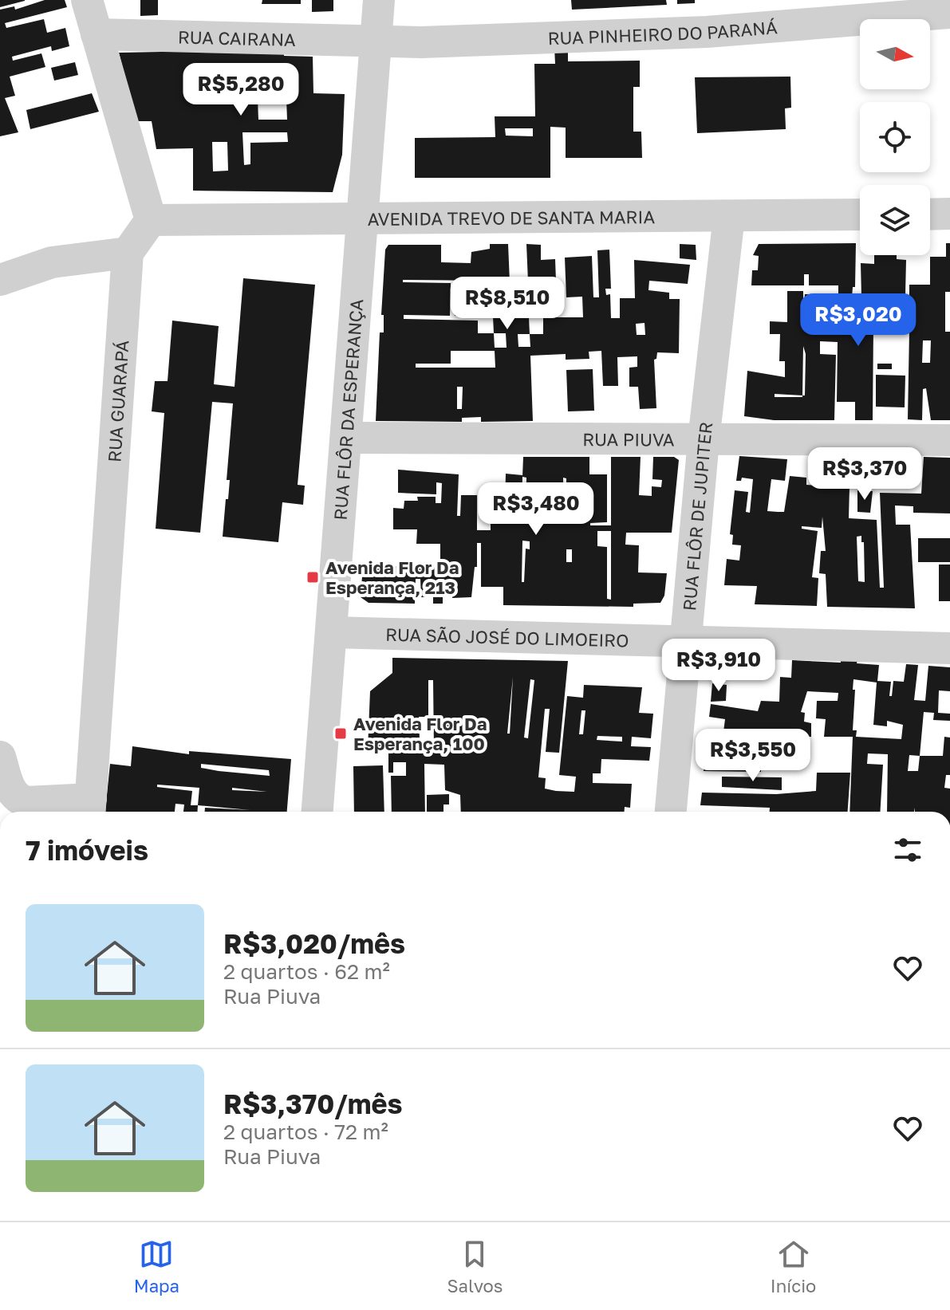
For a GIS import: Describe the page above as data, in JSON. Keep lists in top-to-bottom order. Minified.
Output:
{"streets":{"street":["RUA PINHEIRO DO PARANÁ","RUA CAIRANA","AVENIDA TREVO DE SANTA MARIA","RUA GUARAPÁ","RUA FLÔR DA ESPERANÇA","RUA PIUVA","RUA FLÔR DE JUPITER","RUA SÃO JOSÉ DO LIMOEIRO"]},"crossings":[["RUA PINHEIRO DO PARANÁ","RUA CAIRANA"],["RUA PINHEIRO DO PARANÁ","RUA FLÔR DA ESPERANÇA"],["RUA CAIRANA","RUA FLÔR DA ESPERANÇA"],["AVENIDA TREVO DE SANTA MARIA","RUA FLÔR DA ESPERANÇA"],["AVENIDA TREVO DE SANTA MARIA","RUA FLÔR DE JUPITER"],["RUA FLÔR DA ESPERANÇA","RUA PIUVA"],["RUA FLÔR DA ESPERANÇA","RUA SÃO JOSÉ DO LIMOEIRO"],["RUA PIUVA","RUA FLÔR DE JUPITER"],["RUA FLÔR DE JUPITER","RUA SÃO JOSÉ DO LIMOEIRO"]],"places":{"transit":["Avenida Flor Da Esperança, 213","Avenida Flor Da Esperança, 100"]},"north":"right","page":{"price":["R$5,280","R$8,510","R$3,020","R$3,370","R$3,480","R$3,910","R$3,550"],"heading":"7 imóveis","list":[{"name":"R$3,020/mês","note":"2 quartos · 62 m² · Rua Piuva"},{"name":"R$3,370/mês","note":"2 quartos · 72 m² · Rua Piuva"}],"tabs":["Mapa","Salvos","Início"]}}
